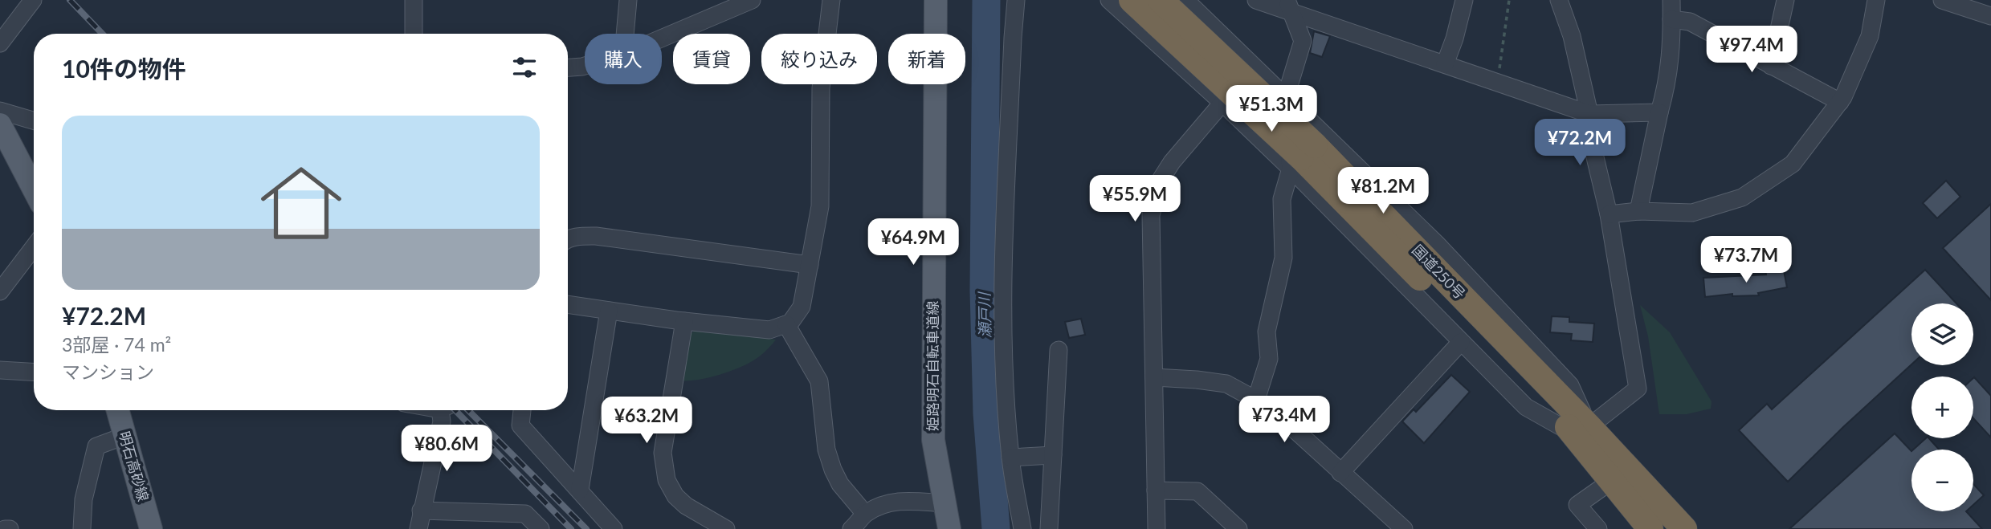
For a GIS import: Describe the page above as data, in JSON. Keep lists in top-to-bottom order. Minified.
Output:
{"streets":{"highway":["国道250号"],"main road":["姫路明石自転車道線","明石高砂線"]},"water":["瀬戸川"],"page":{"price":["¥97.4M","¥51.3M","¥72.2M","¥81.2M","¥55.9M","¥64.9M","¥73.7M","¥73.4M","¥63.2M","¥80.6M"],"chip":["購入","賃貸","絞り込み","新着"],"heading":"10件の物件","list":[{"name":"¥72.2M","note":"3部屋 · 74 m² · マンション"}],"map_buttons":["+","−"]}}
